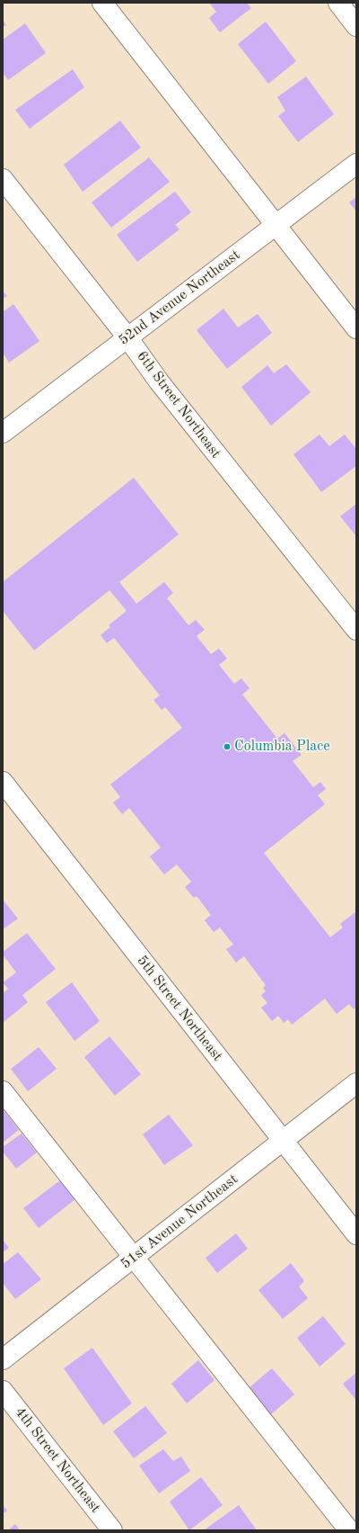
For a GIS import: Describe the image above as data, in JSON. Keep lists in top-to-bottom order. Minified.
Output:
{"streets":{"street":["52nd Avenue Northeast","6th Street Northeast","5th Street Northeast","51st Avenue Northeast","4th Street Northeast"]},"crossings":[["52nd Avenue Northeast","6th Street Northeast"],["5th Street Northeast","51st Avenue Northeast"]],"places":["Columbia Place"]}
